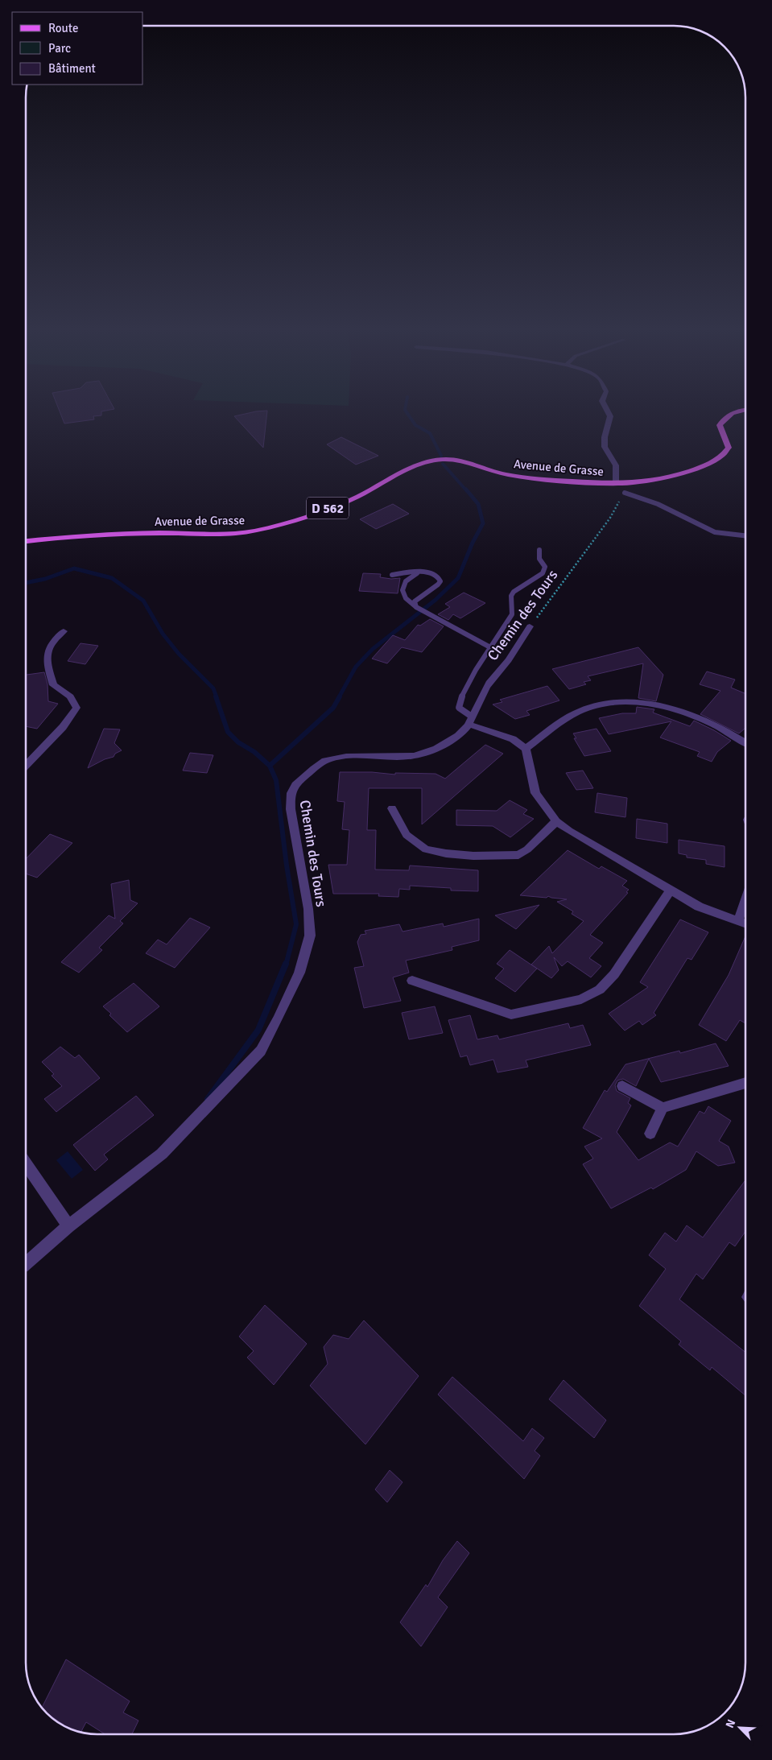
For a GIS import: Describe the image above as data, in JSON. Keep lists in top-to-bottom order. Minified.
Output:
{"streets":{"main road":["Avenue de Grasse","D 562"],"street":["Chemin des Tours"]},"legend":["Route","Parc","Bâtiment"],"north":"top left"}
